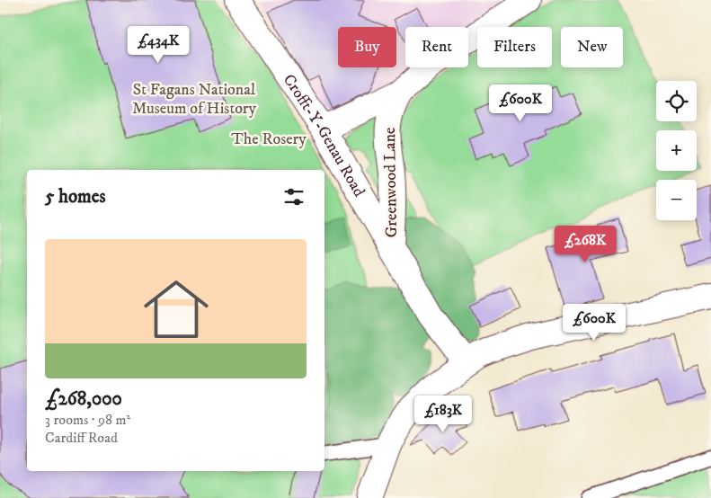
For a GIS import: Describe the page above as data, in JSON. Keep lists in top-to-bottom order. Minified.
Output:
{"streets":{"street":["Crofft-Y-Genau Road","Greenwood Lane"]},"crossings":[["Crofft-Y-Genau Road","Greenwood Lane"]],"parks":["St Fagans National Museum of History","The Rosery"],"page":{"price":["£434K","£600K","£268K","£600K","£183K"],"chip":["Buy","Rent","Filters","New"],"map_buttons":["+","−"],"heading":"5 homes","list":[{"name":"£268,000","note":"3 rooms · 98 m² · Cardiff Road"}]}}
